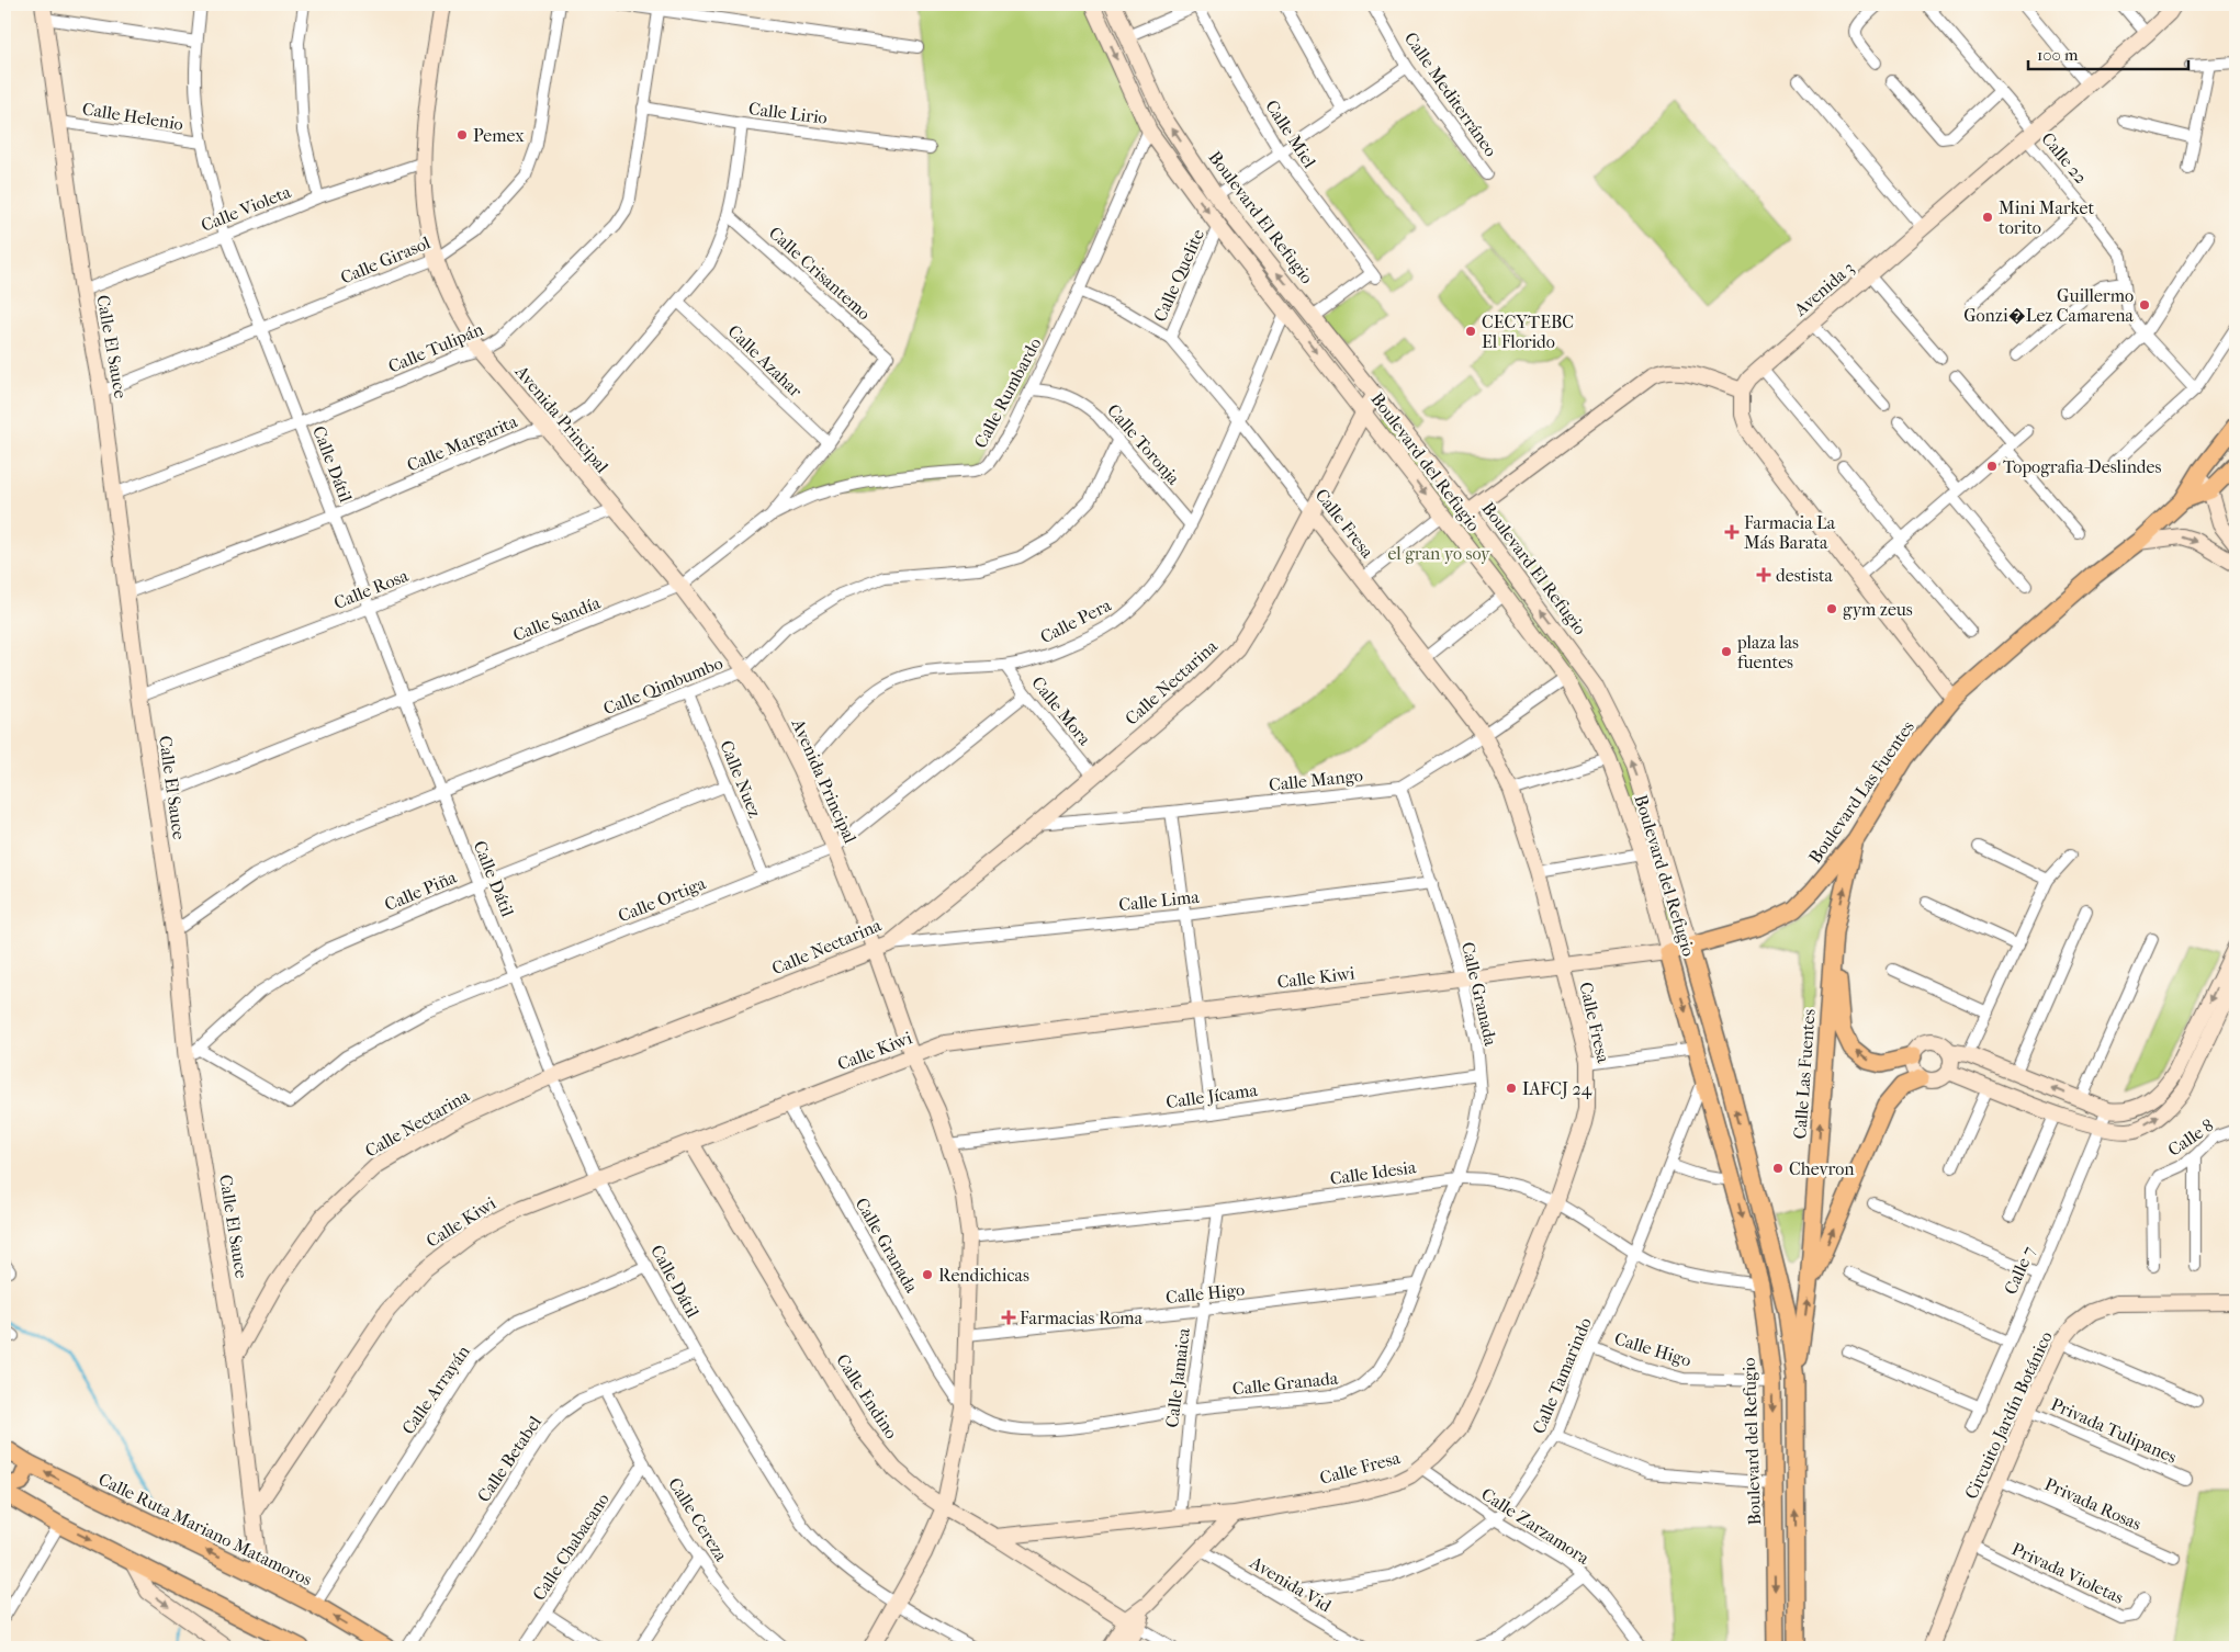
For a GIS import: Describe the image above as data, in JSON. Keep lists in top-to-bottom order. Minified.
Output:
{"streets":{"main road":["Boulevard del Refugio","Boulevard Las Fuentes","Calle Las Fuentes","Calle Ruta Mariano Matamoros"],"street":["Calle Mediterráneo","Calle Lirio","Calle Helenio","Calle Miel","Calle 22","Calle Violeta","Boulevard El Refugio","Calle Girasol","Calle Crisantemo","Calle Quelite","Avenida 3","Calle El Sauce","Calle Tulipán","Calle Azahar","Calle Rumbardo","Avenida Principal","Calle Margarita","Calle Toronja","Calle Dátil","Calle Fresa","Calle Rosa","Calle Sandía","Calle Pera","Calle Nectarina","Calle Qimbumbo","Calle Mora","Calle Nuez","Calle Mango","Calle Piña","Calle Ortiga","Calle Lima","Calle Kiwi","Calle Granada","Calle Jícama","Calle 8","Calle Idesia","Calle 7","Calle Higo","Calle Tamarindo","Calle Jamaica","Calle Arrayán","Calle Endino","Circuito Jardín Botánico","Privada Tulipanes","Calle Betabel","Privada Rosas","Calle Cereza","Calle Zarzamora","Calle Chabacano","Privada Violetas","Avenida Vid"]},"crossings":[["Calle Lirio","Calle Tulipán"],["Calle Lirio","Calle Margarita"],["Calle Helenio","Calle El Sauce"],["Calle Helenio","Calle Dátil"],["Calle Miel","Boulevard El Refugio"],["Calle 22","Avenida 3"],["Calle Violeta","Calle El Sauce"],["Calle Violeta","Avenida Principal"],["Calle Violeta","Calle Dátil"],["Boulevard El Refugio","Boulevard del Refugio"],["Boulevard El Refugio","Calle Nectarina"],["Boulevard El Refugio","Boulevard Las Fuentes"],["Calle Girasol","Calle El Sauce"],["Calle Girasol","Avenida Principal"],["Calle Girasol","Calle Dátil"],["Calle Crisantemo","Calle Margarita"],["Calle Crisantemo","Calle Sandía"],["Calle Quelite","Boulevard del Refugio"],["Calle Quelite","Calle Fresa"],["Calle El Sauce","Calle Tulipán"],["Calle El Sauce","Calle Margarita"],["Calle El Sauce","Calle Rosa"],["Calle El Sauce","Calle Sandía"],["Calle El Sauce","Calle Nectarina"],["Calle El Sauce","Calle Qimbumbo"],["Calle El Sauce","Calle Piña"],["Calle El Sauce","Calle Kiwi"],["Calle El Sauce","Calle Ruta Mariano Matamoros"],["Calle Tulipán","Avenida Principal"],["Calle Tulipán","Calle Dátil"],["Calle Azahar","Calle Margarita"],["Calle Azahar","Calle Sandía"],["Calle Rumbardo","Calle Toronja"],["Calle Rumbardo","Boulevard del Refugio"],["Calle Rumbardo","Calle Fresa"],["Calle Rumbardo","Calle Sandía"],["Avenida Principal","Calle Margarita"],["Avenida Principal","Calle Dátil"],["Avenida Principal","Calle Rosa"],["Avenida Principal","Calle Sandía"],["Avenida Principal","Calle Pera"],["Avenida Principal","Calle Nectarina"],["Avenida Principal","Calle Qimbumbo"],["Avenida Principal","Calle Ortiga"],["Avenida Principal","Calle Lima"],["Avenida Principal","Calle Kiwi"],["Avenida Principal","Calle Granada"],["Avenida Principal","Calle Jícama"],["Avenida Principal","Calle Idesia"],["Avenida Principal","Calle Higo"],["Avenida Principal","Calle Endino"],["Calle Margarita","Calle Dátil"],["Calle Toronja","Calle Pera"],["Calle Toronja","Calle Qimbumbo"],["Boulevard del Refugio","Calle Pera"],["Boulevard del Refugio","Calle Nectarina"],["Boulevard del Refugio","Calle Mango"],["Boulevard del Refugio","Boulevard Las Fuentes"],["Boulevard del Refugio","Calle Kiwi"],["Boulevard del Refugio","Calle Las Fuentes"],["Boulevard del Refugio","Calle Idesia"],["Boulevard del Refugio","Calle Higo"],["Boulevard del Refugio","Calle Tamarindo"],["Calle Dátil","Calle Rosa"],["Calle Dátil","Calle Sandía"],["Calle Dátil","Calle Nectarina"],["Calle Dátil","Calle Qimbumbo"],["Calle Dátil","Calle Piña"],["Calle Dátil","Calle Ortiga"],["Calle Dátil","Calle Kiwi"],["Calle Dátil","Calle Arrayán"],["Calle Dátil","Calle Betabel"],["Calle Fresa","Calle Pera"],["Calle Fresa","Calle Nectarina"],["Calle Fresa","Calle Mango"],["Calle Fresa","Calle Kiwi"],["Calle Fresa","Calle Idesia"],["Calle Fresa","Calle Jamaica"],["Calle Fresa","Calle Endino"],["Calle Fresa","Calle Zarzamora"],["Calle Pera","Calle Mora"],["Calle Nectarina","Calle Mora"],["Calle Nectarina","Calle Mango"],["Calle Nectarina","Calle Lima"],["Calle Qimbumbo","Calle Nuez"],["Calle Mora","Calle Ortiga"],["Calle Nuez","Calle Piña"],["Calle Nuez","Calle Ortiga"],["Calle Mango","Calle Granada"],["Boulevard Las Fuentes","Calle Kiwi"],["Boulevard Las Fuentes","Calle Las Fuentes"],["Calle Piña","Calle Ortiga"],["Calle Lima","Calle Granada"],["Calle Kiwi","Calle Granada"],["Calle Kiwi","Calle Endino"],["Calle Granada","Calle Jícama"],["Calle Granada","Calle Idesia"],["Calle Granada","Calle Higo"],["Calle Granada","Calle Jamaica"],["Calle Idesia","Calle Tamarindo"],["Calle Idesia","Calle Jamaica"],["Calle Higo","Calle Tamarindo"],["Calle Higo","Calle Jamaica"],["Calle Tamarindo","Calle Zarzamora"],["Calle Tamarindo","Avenida Vid"],["Calle Arrayán","Calle Ruta Mariano Matamoros"],["Circuito Jardín Botánico","Privada Tulipanes"],["Circuito Jardín Botánico","Privada Rosas"],["Circuito Jardín Botánico","Privada Violetas"],["Calle Betabel","Calle Cereza"],["Calle Cereza","Calle Chabacano"]],"one_way":["Boulevard El Refugio"],"parks":["el gran yo soy"],"places":{"other":["Pemex","Mini Market torito","Guillermo Gonzi�Lez Camarena","CECYTEBC El Florido","Topografia-Deslindes","gym zeus","plaza las fuentes","IAFCJ 24","Chevron","Rendichicas"],"health":["Farmacia La Más Barata","destista","Farmacias Roma"]},"scale_bar":"100 m"}
